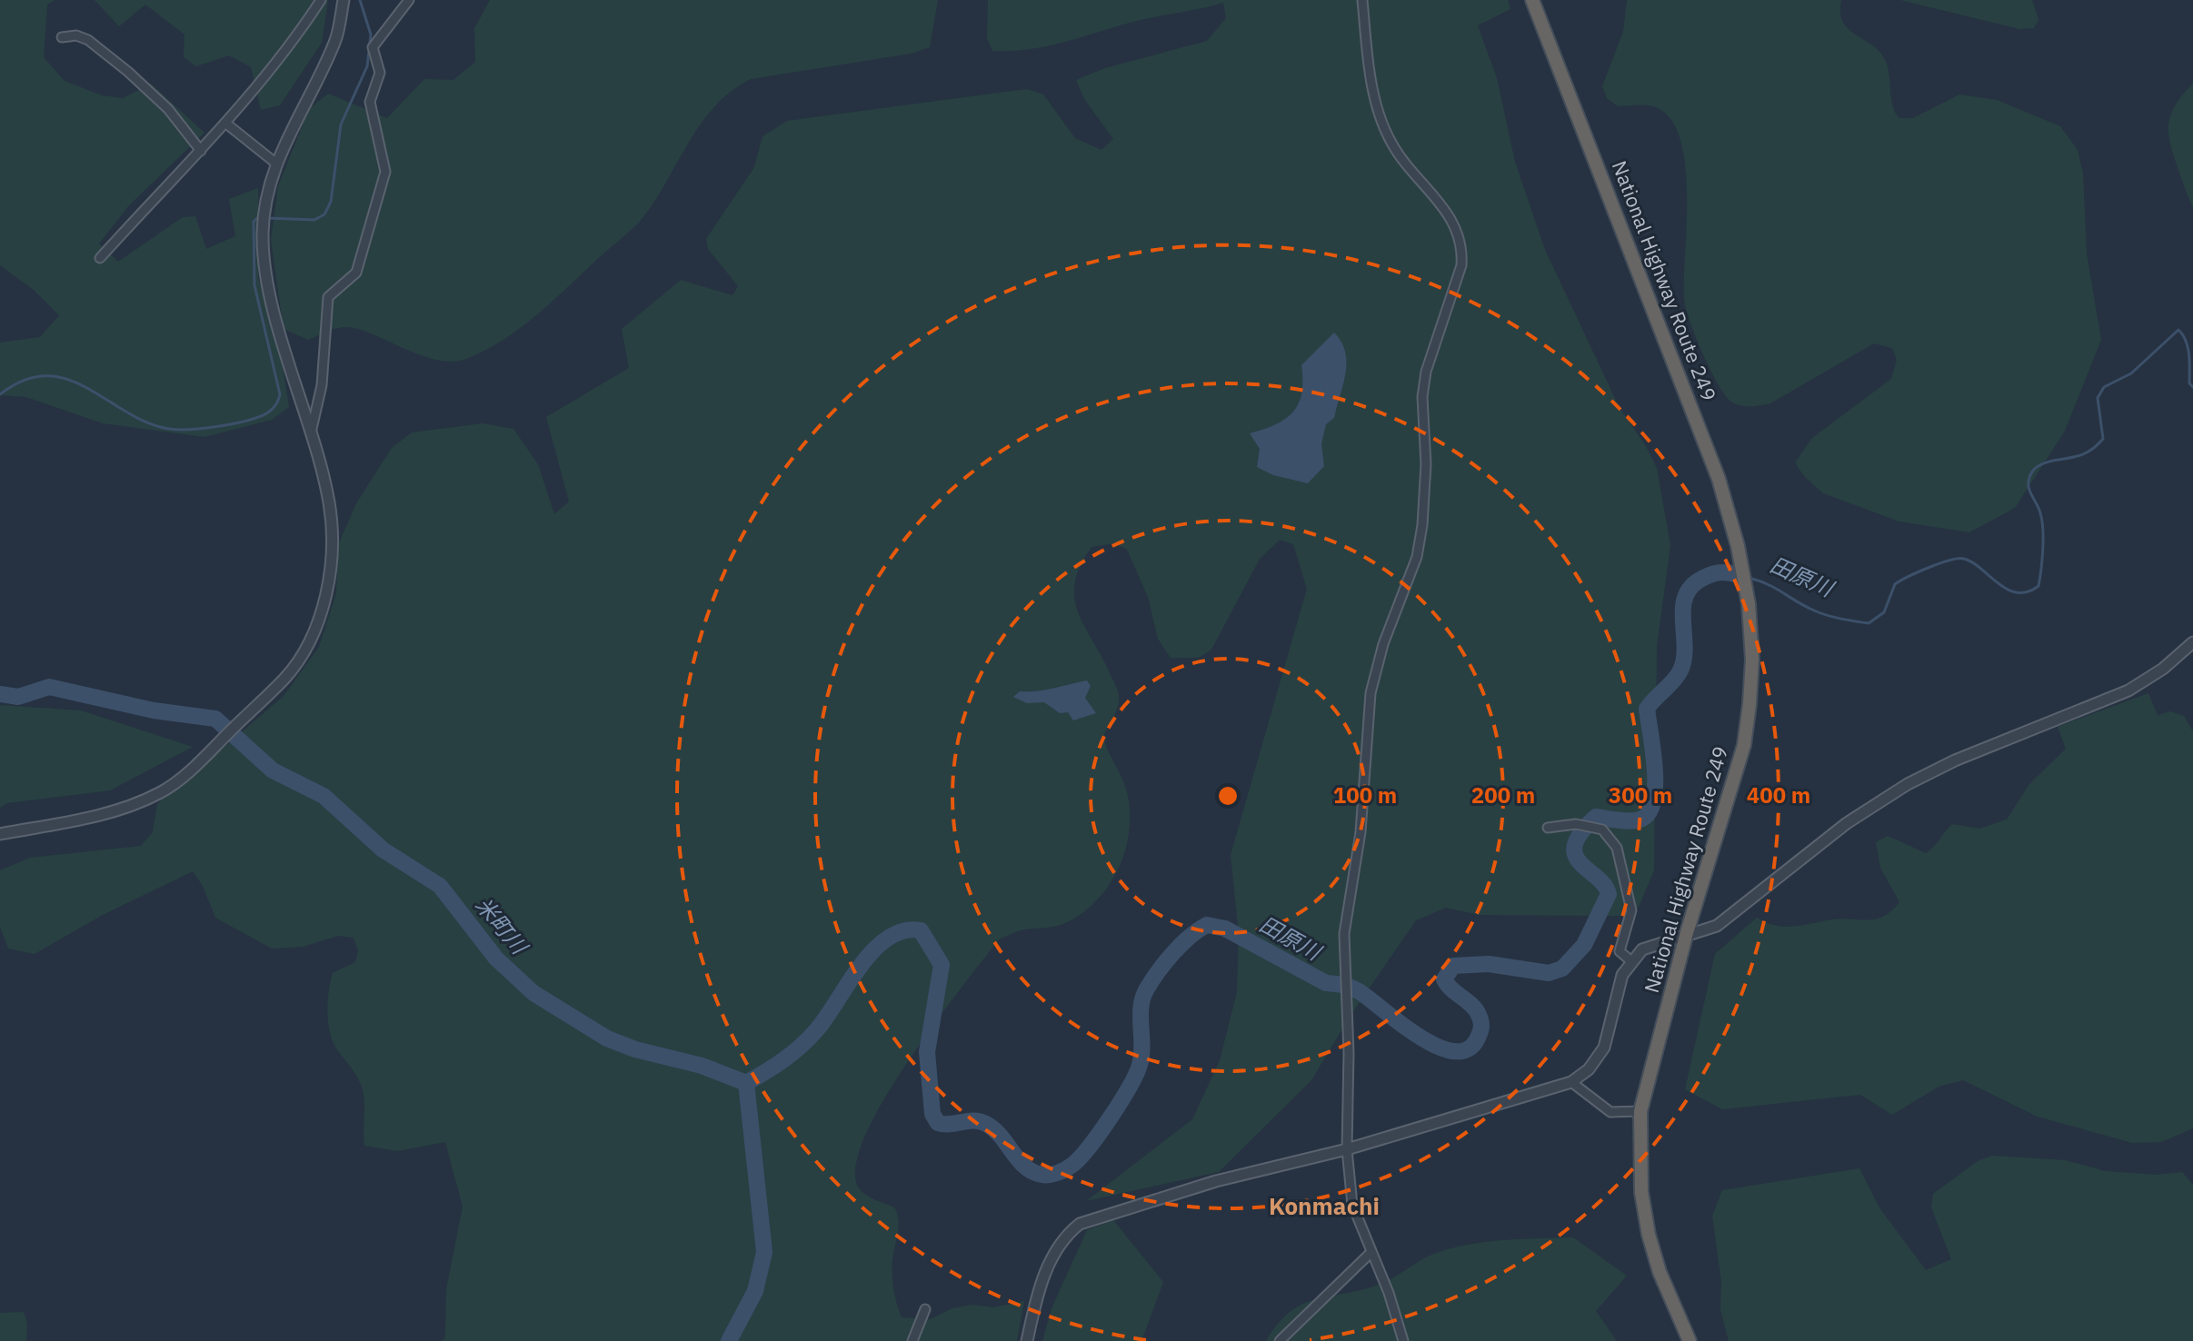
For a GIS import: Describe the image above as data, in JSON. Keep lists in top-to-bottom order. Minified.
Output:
{"streets":{"highway":["National Highway Route 249"]},"districts":["Konmachi"],"water":["田原川","米町川"],"rings":["100 m","200 m","300 m","400 m"]}
